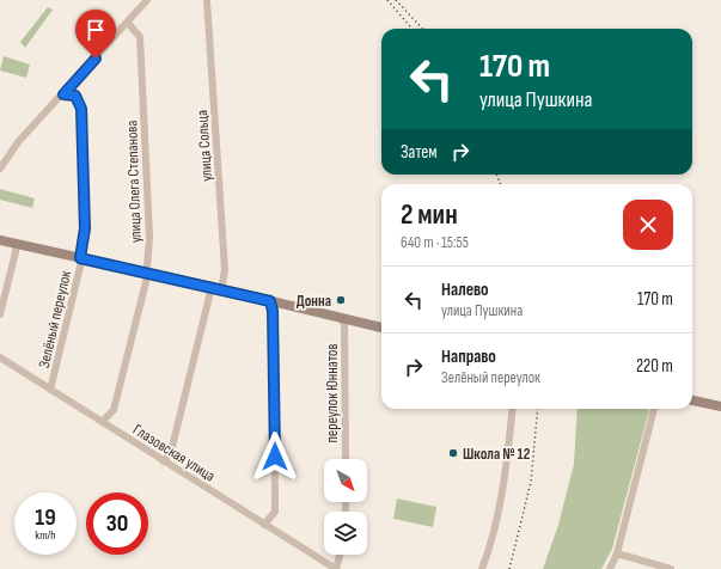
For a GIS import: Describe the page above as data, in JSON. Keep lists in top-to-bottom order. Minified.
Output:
{"streets":{"street":["улица Сольца","улица Олега Степанова","Зелёный переулок","переулок Юннатов","Глазовская улица"]},"crossings":[["улица Сольца","Глазовская улица"],["улица Олега Степанова","Глазовская улица"],["Зелёный переулок","Глазовская улица"]],"places":["Донна","Школа № 12"],"north":"bottom right","page":{"turn":["170 m","улица Пушкина"],"then":"Затем","heading":["2 мин","640 m · 15:55"],"list":[{"name":"Налево","note":"улица Пушкина","value":"170 m"},{"name":"Направо","note":"Зелёный переулок","value":"220 m"}],"speed":"19 km/h","limit":"30"}}
